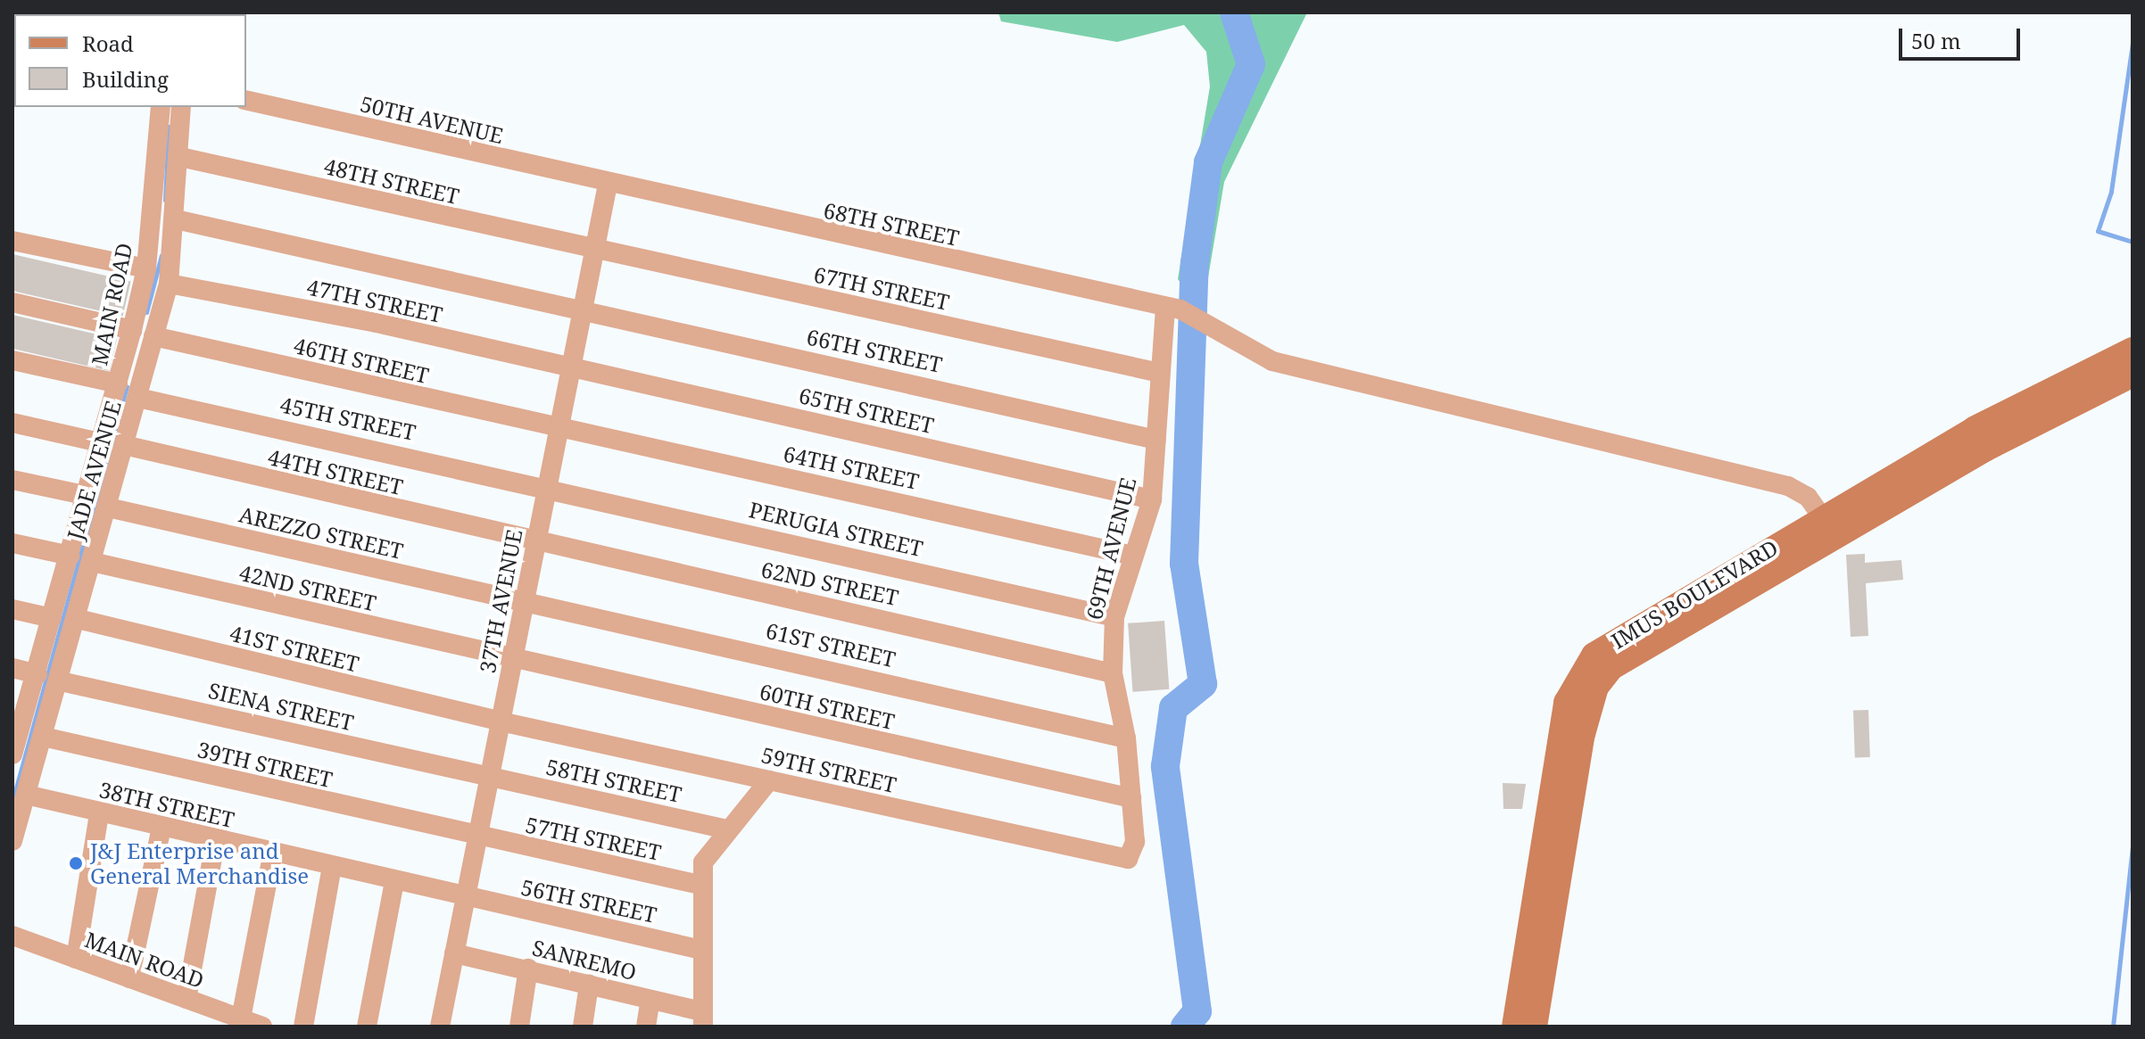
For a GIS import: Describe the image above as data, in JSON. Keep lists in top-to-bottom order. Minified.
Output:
{"streets":{"main road":["IMUS BOULEVARD"],"street":["50TH AVENUE","48TH STREET","68TH STREET","67TH STREET","47TH STREET","MAIN ROAD","66TH STREET","46TH STREET","65TH STREET","45TH STREET","64TH STREET","JADE AVENUE","44TH STREET","PERUGIA STREET","AREZZO STREET","69TH AVENUE","62ND STREET","42ND STREET","37TH AVENUE","61ST STREET","41ST STREET","SIENA STREET","60TH STREET","39TH STREET","59TH STREET","58TH STREET","38TH STREET","57TH STREET","56TH STREET","SANREMO"]},"crossings":[["50TH AVENUE","68TH STREET"],["50TH AVENUE","37TH AVENUE"],["48TH STREET","67TH STREET"],["48TH STREET","JADE AVENUE"],["48TH STREET","37TH AVENUE"],["68TH STREET","69TH AVENUE"],["68TH STREET","IMUS BOULEVARD"],["68TH STREET","37TH AVENUE"],["67TH STREET","69TH AVENUE"],["67TH STREET","37TH AVENUE"],["47TH STREET","65TH STREET"],["47TH STREET","JADE AVENUE"],["47TH STREET","37TH AVENUE"],["66TH STREET","69TH AVENUE"],["66TH STREET","37TH AVENUE"],["46TH STREET","64TH STREET"],["46TH STREET","JADE AVENUE"],["46TH STREET","37TH AVENUE"],["65TH STREET","69TH AVENUE"],["65TH STREET","37TH AVENUE"],["45TH STREET","JADE AVENUE"],["45TH STREET","PERUGIA STREET"],["45TH STREET","37TH AVENUE"],["64TH STREET","69TH AVENUE"],["64TH STREET","37TH AVENUE"],["JADE AVENUE","44TH STREET"],["JADE AVENUE","AREZZO STREET"],["JADE AVENUE","42ND STREET"],["JADE AVENUE","41ST STREET"],["JADE AVENUE","SIENA STREET"],["JADE AVENUE","39TH STREET"],["JADE AVENUE","38TH STREET"],["44TH STREET","62ND STREET"],["44TH STREET","37TH AVENUE"],["PERUGIA STREET","69TH AVENUE"],["PERUGIA STREET","37TH AVENUE"],["AREZZO STREET","37TH AVENUE"],["AREZZO STREET","61ST STREET"],["69TH AVENUE","62ND STREET"],["69TH AVENUE","61ST STREET"],["69TH AVENUE","60TH STREET"],["69TH AVENUE","59TH STREET"],["62ND STREET","37TH AVENUE"],["42ND STREET","37TH AVENUE"],["42ND STREET","60TH STREET"],["37TH AVENUE","61ST STREET"],["37TH AVENUE","41ST STREET"],["37TH AVENUE","SIENA STREET"],["37TH AVENUE","60TH STREET"],["37TH AVENUE","39TH STREET"],["37TH AVENUE","59TH STREET"],["37TH AVENUE","58TH STREET"],["37TH AVENUE","38TH STREET"],["37TH AVENUE","57TH STREET"],["37TH AVENUE","56TH STREET"],["37TH AVENUE","SANREMO"],["41ST STREET","59TH STREET"],["SIENA STREET","58TH STREET"],["39TH STREET","57TH STREET"],["38TH STREET","56TH STREET"]],"places":["J&J Enterprise and General Merchandise"],"legend":["Road","Building"],"scale_bar":"50 m"}
